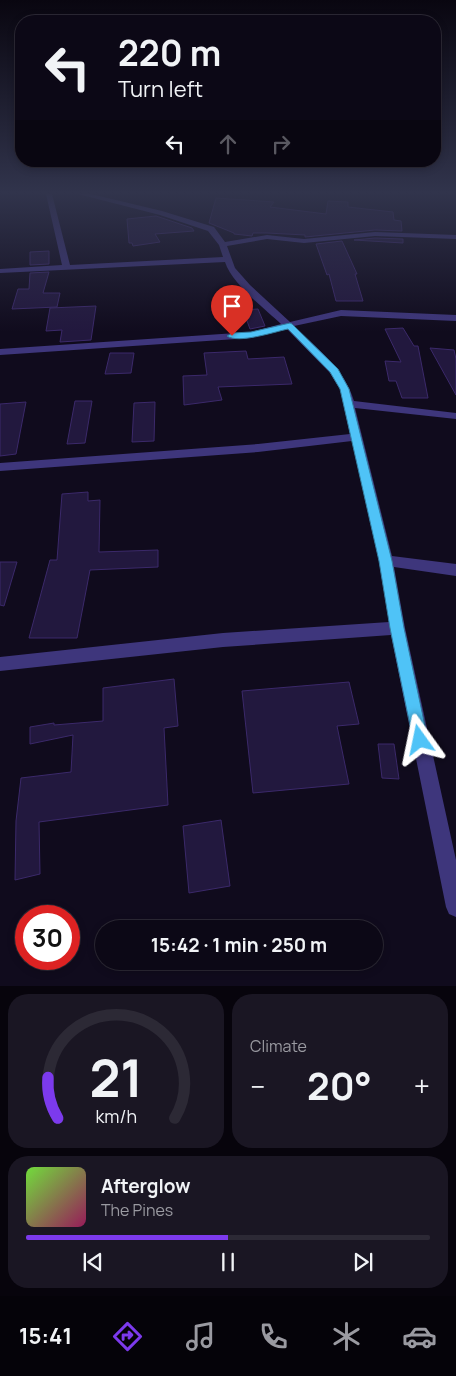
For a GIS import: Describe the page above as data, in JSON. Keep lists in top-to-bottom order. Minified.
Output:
{"page":{"turn":["220 m","Turn left"],"limit":"30","trip":"15:42 · 1 min · 250 m","tile":"Climate","heat":["−","20°","+"],"song":["Afterglow","The Pines"],"tabs":"15:41","gauge":["21","km/h"]}}
